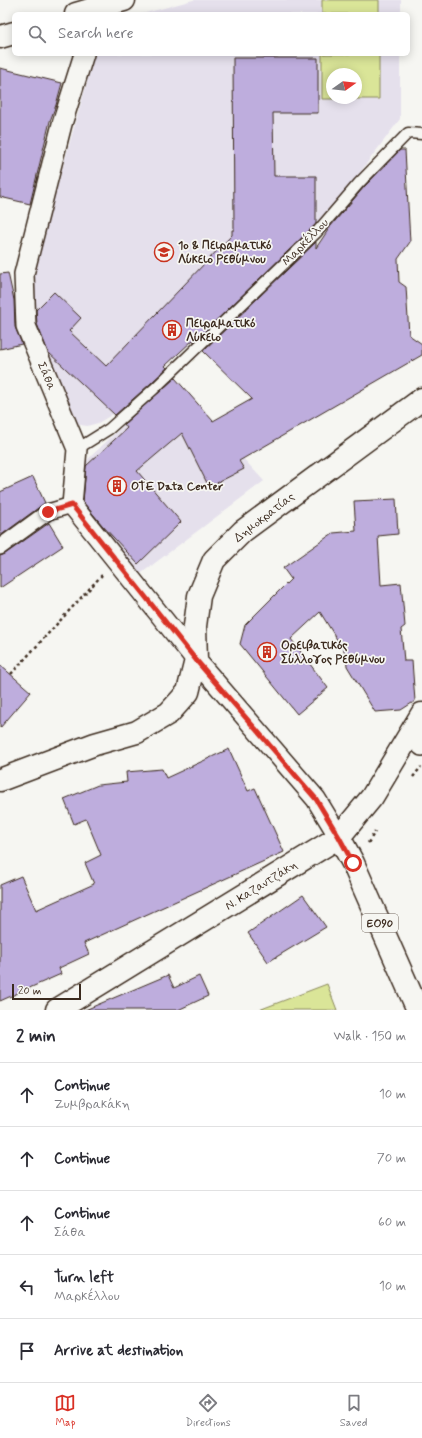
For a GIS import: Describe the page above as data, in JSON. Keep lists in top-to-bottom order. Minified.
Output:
{"streets":{"street":["Σάθα","Δημοκρατίας","Ν. Καζαντζάκη","ΕΟ90"],"lane":["Μαρκέλλου"]},"crossings":[["Μαρκέλλου","Σάθα"],["Ν. Καζαντζάκη","ΕΟ90"]],"places":{"school or university":["1ο & Πειραματικό Λύκειο Ρεθύμνου"],"building":["Πειραματικό Λύκειο","OTE Data Center","Ορειβατικός Σύλλογος Ρεθύμνου"]},"scale_bar":"20 m","north":"right","page":{"search":"Search here","scale":"20 m","heading":["2 min","Walk · 150 m"],"list":[["Continue","Ζυμβρακάκη","10 m"],["Continue","70 m"],["Continue","Σάθα","60 m"],["Turn left","Μαρκέλλου","10 m"],"Arrive at destination"],"nav":["Map","Directions","Saved"]}}
